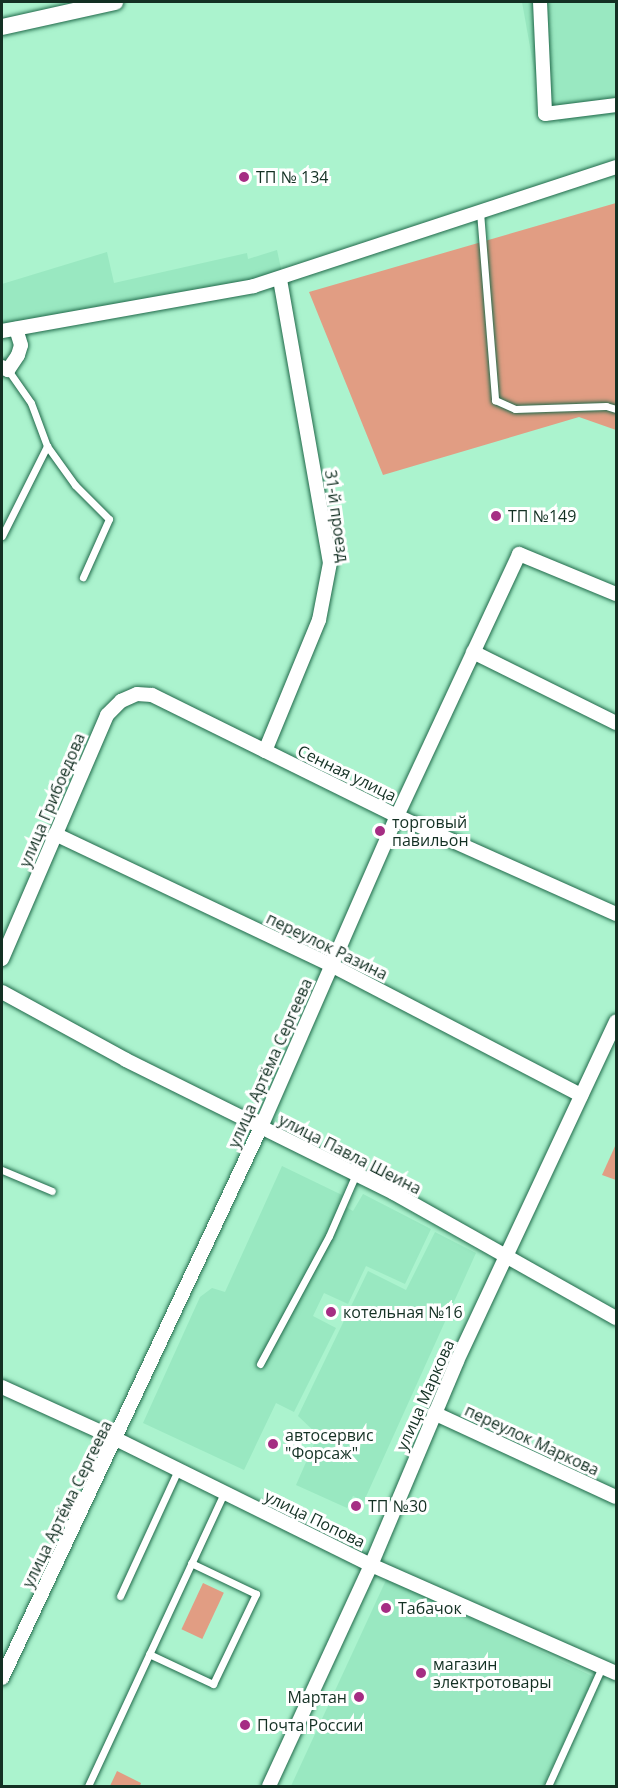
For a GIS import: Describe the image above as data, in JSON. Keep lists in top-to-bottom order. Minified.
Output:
{"streets":{"street":["31-й проезд","Сенная улица","улица Грибоедова","переулок Разина","улица Артёма Сергеева","улица Павла Шеина","улица Маркова","переулок Маркова","улица Попова"]},"crossings":[["31-й проезд","Сенная улица"],["Сенная улица","улица Грибоедова"],["Сенная улица","улица Артёма Сергеева"],["улица Грибоедова","переулок Разина"],["переулок Разина","улица Артёма Сергеева"],["переулок Разина","улица Маркова"],["улица Артёма Сергеева","улица Павла Шеина"],["улица Артёма Сергеева","улица Попова"],["улица Павла Шеина","улица Маркова"],["улица Маркова","переулок Маркова"],["улица Маркова","улица Попова"]],"places":["ТП № 134","ТП №149","торговый павильон","котельная №16","автосервис \"Форсаж\"","ТП №30","Табачок","магазин электротовары","Мартан","Почта России"]}
